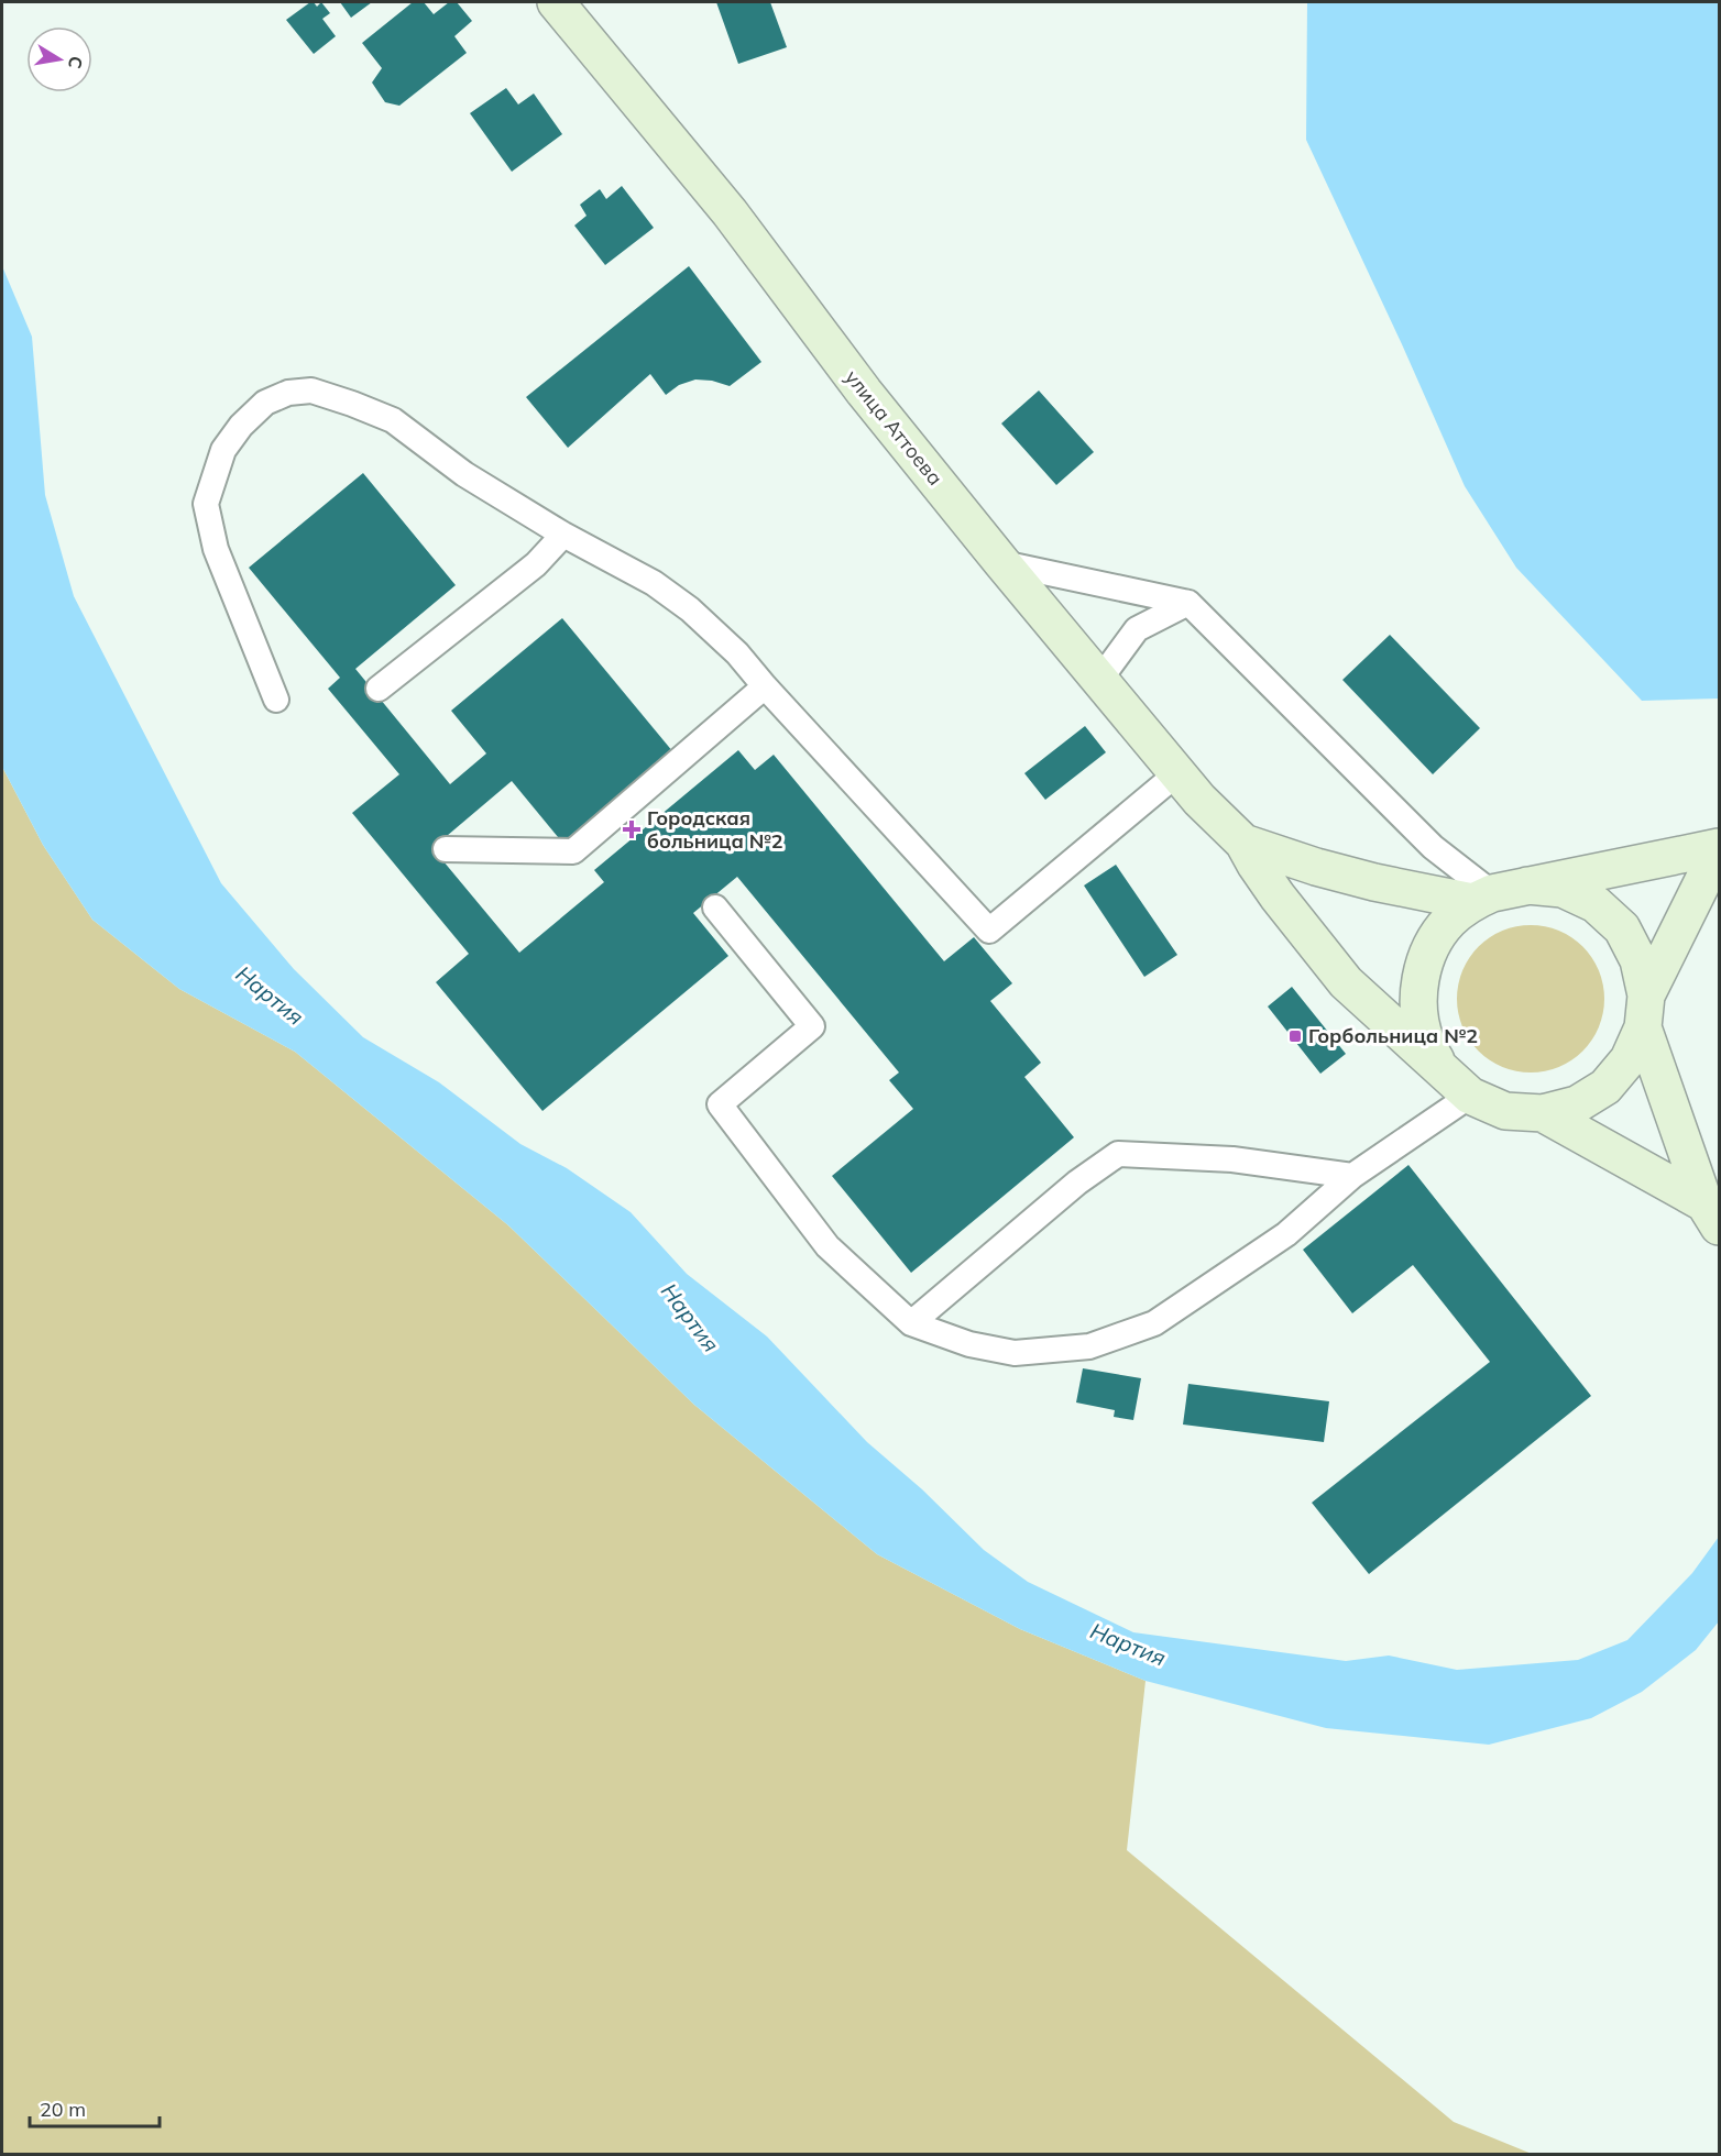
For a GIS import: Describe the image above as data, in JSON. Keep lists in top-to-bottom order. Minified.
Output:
{"streets":{"street":["улица Аттоева"]},"water":["Нартия"],"places":{"health":["Городская больница №2"],"transit":["Горбольница №2"]},"scale_bar":"20 m","north":"right"}
